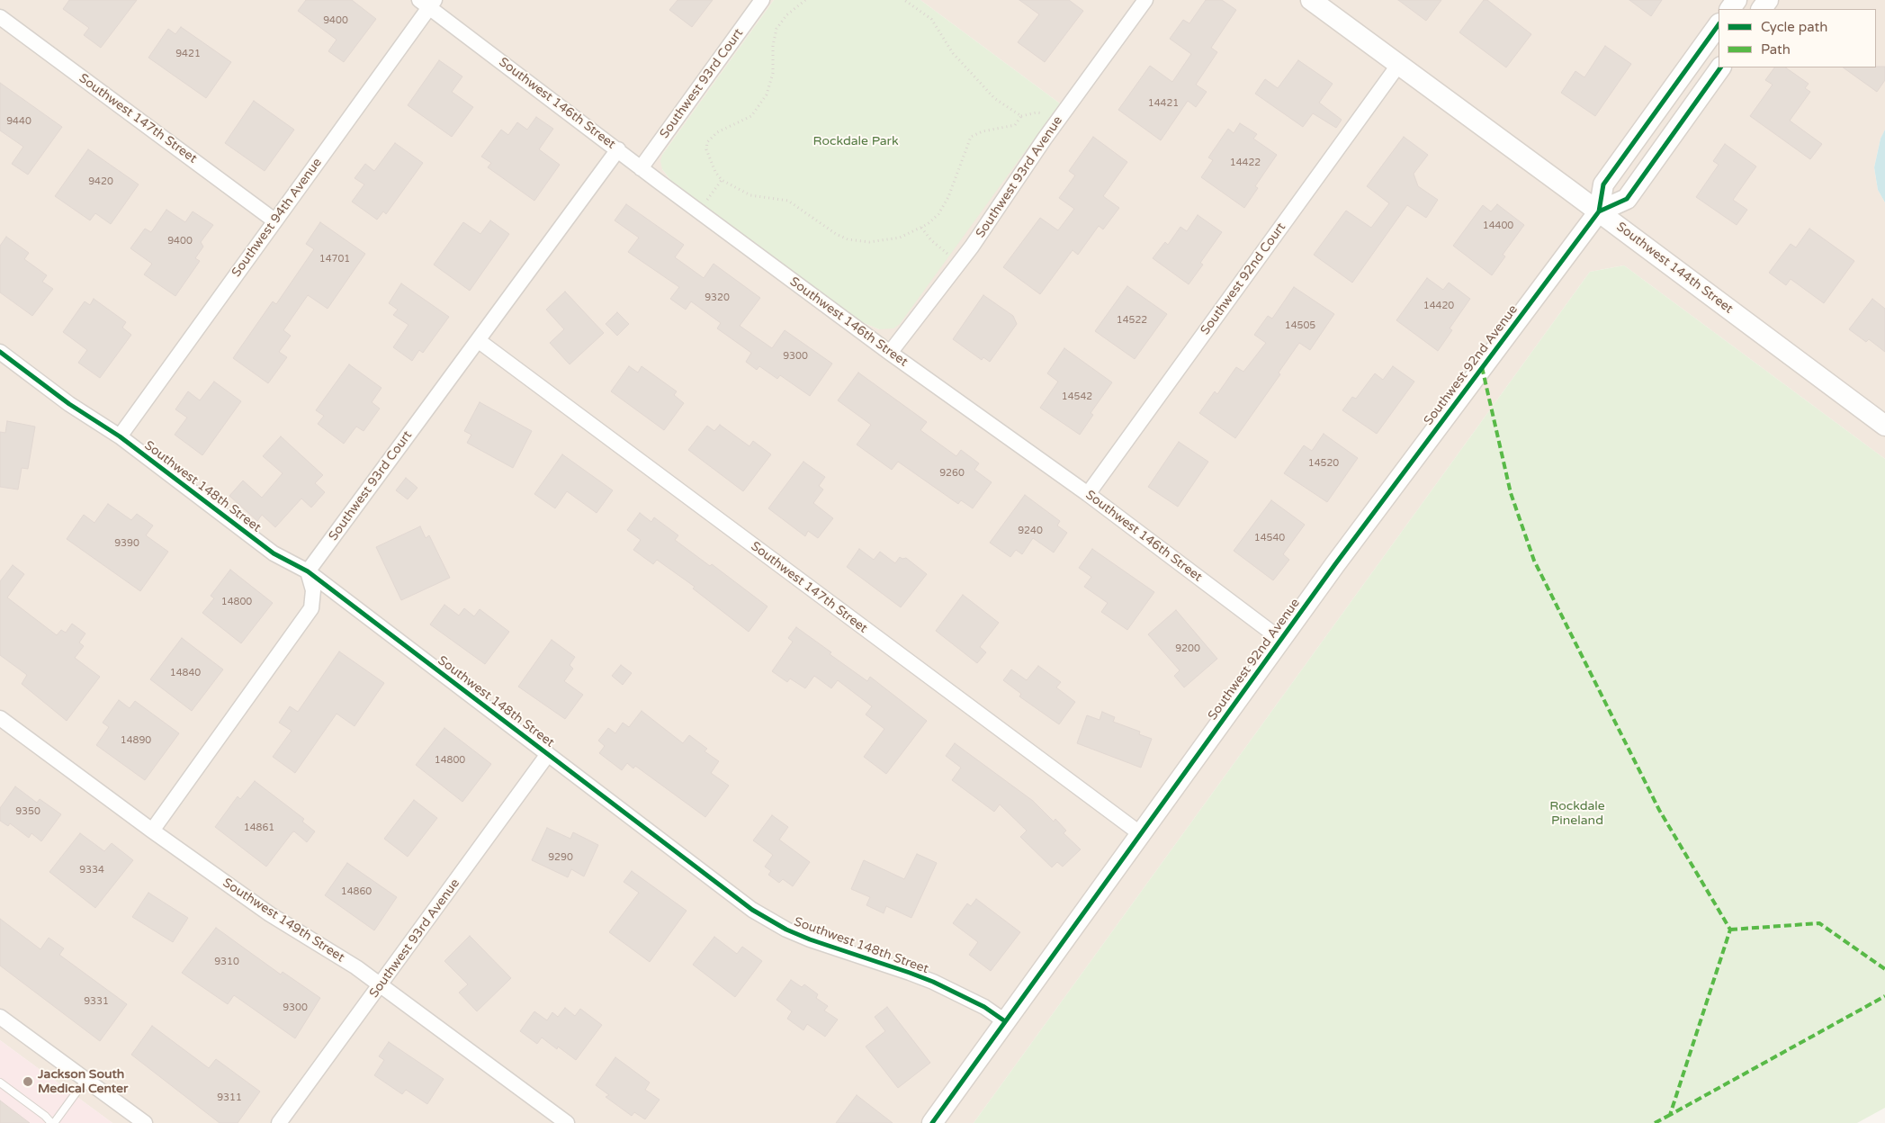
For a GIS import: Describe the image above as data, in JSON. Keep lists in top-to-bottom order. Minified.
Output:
{"streets":{"street":["Southwest 93rd Court","Southwest 146th Street","Southwest 147th Street","Southwest 93rd Avenue","Southwest 94th Avenue","Southwest 144th Street","Southwest 92nd Court","Southwest 92nd Avenue","Southwest 148th Street","Southwest 149th Street"]},"crossings":[["Southwest 93rd Court","Southwest 146th Street"],["Southwest 93rd Court","Southwest 147th Street"],["Southwest 93rd Court","Southwest 148th Street"],["Southwest 146th Street","Southwest 93rd Avenue"],["Southwest 146th Street","Southwest 94th Avenue"],["Southwest 146th Street","Southwest 92nd Court"],["Southwest 146th Street","Southwest 92nd Avenue"],["Southwest 147th Street","Southwest 94th Avenue"],["Southwest 147th Street","Southwest 92nd Avenue"],["Southwest 93rd Avenue","Southwest 148th Street"],["Southwest 93rd Avenue","Southwest 149th Street"],["Southwest 94th Avenue","Southwest 148th Street"],["Southwest 144th Street","Southwest 92nd Court"],["Southwest 144th Street","Southwest 92nd Avenue"],["Southwest 92nd Avenue","Southwest 148th Street"]],"parks":["Rockdale Park","Rockdale Pineland"],"places":["Jackson South Medical Center"],"house_numbers":["9400","9421","14421","9440","14422","9420","14400","9400","14701","9320","14420","14522","14505","9300","14542","14520","9260","9240","14540","9390","14800","9200","14840","14890","14800","9350","14861","9290","9334","14860","9310","9331","9300","9311"],"legend":["Cycle path","Path"]}
